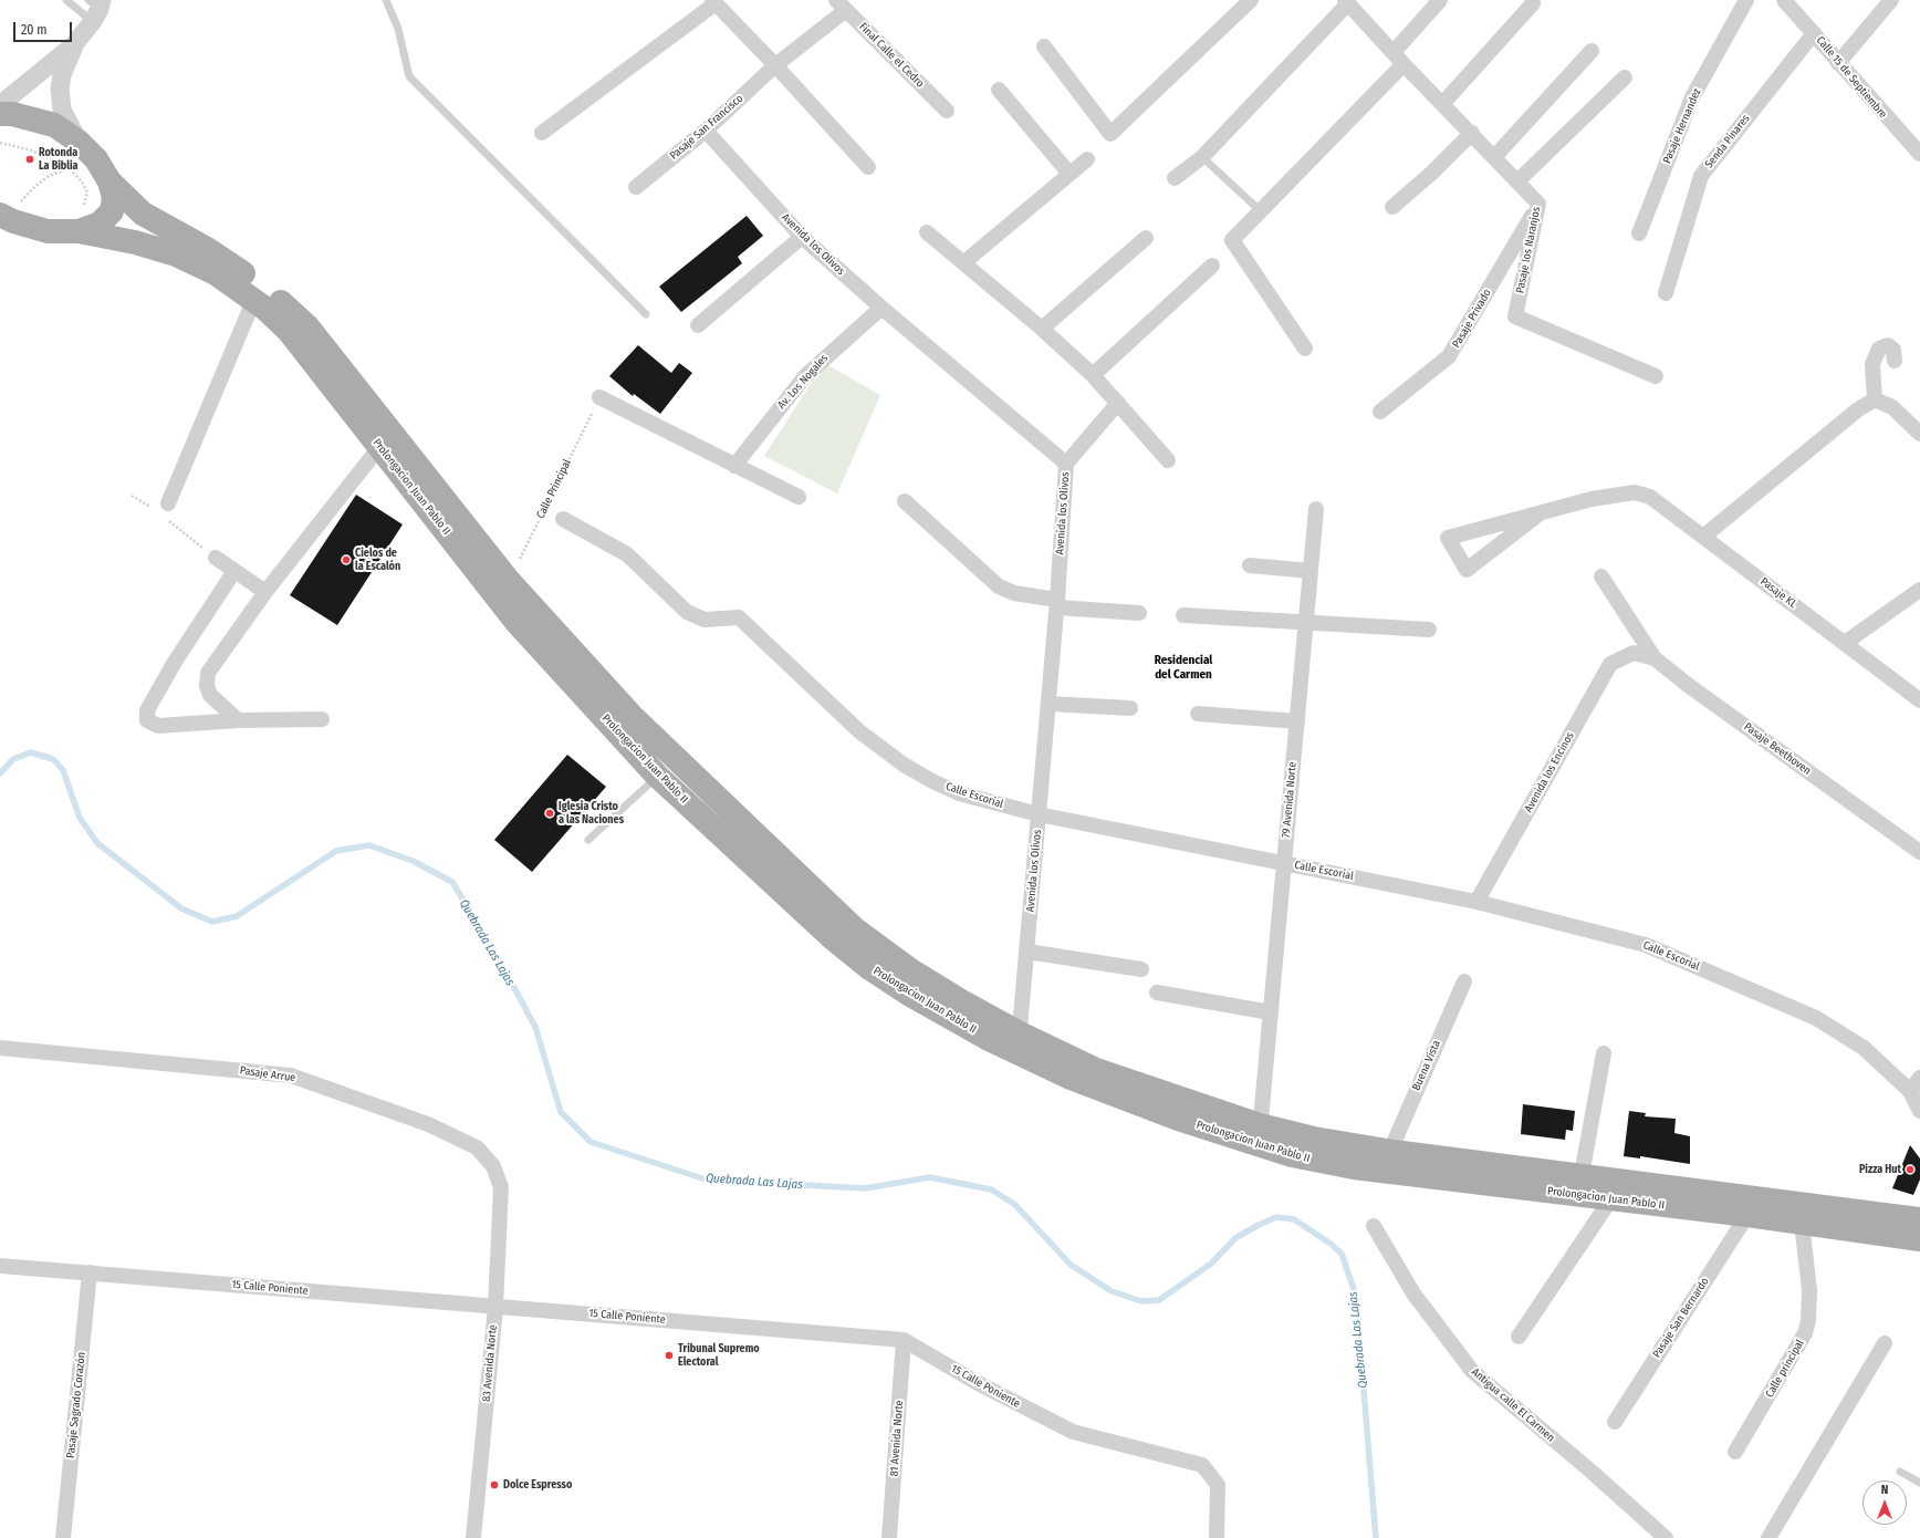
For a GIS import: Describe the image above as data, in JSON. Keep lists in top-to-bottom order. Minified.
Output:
{"streets":{"main road":["Prolongacion Juan Pablo II"],"street":["Final Calle el Cedro","Calle 15 de Septiembre","Pasaje Hernandez","Pasaje San Francisco","Senda Pinares","Avenida los Olivos","Pasaje los Naranjos","Pasaje Privado","Av. Los Nogales","Pasaje KL","Pasaje Beethoven","Avenida los Encinos","Calle Escorial","79 Avenida Norte","Buena Vista","Pasaje Arrue","15 Calle Poniente","Pasaje San Bernardo","83 Avenida Norte","Calle principal","Pasaje Sagrado Corazón","Antigua calle El Carmen","81 Avenida Norte"],"path":["Calle Principal"]},"crossings":[["Final Calle el Cedro","Pasaje San Francisco"],["Calle 15 de Septiembre","Senda Pinares"],["Pasaje San Francisco","Avenida los Olivos"],["Avenida los Olivos","Av. Los Nogales"],["Avenida los Olivos","Prolongacion Juan Pablo II"],["Avenida los Olivos","Calle Escorial"],["Pasaje los Naranjos","Pasaje Privado"],["Prolongacion Juan Pablo II","Calle Principal"],["Prolongacion Juan Pablo II","79 Avenida Norte"],["Prolongacion Juan Pablo II","Buena Vista"],["Prolongacion Juan Pablo II","Pasaje San Bernardo"],["Prolongacion Juan Pablo II","Calle principal"],["Pasaje Beethoven","Avenida los Encinos"],["Avenida los Encinos","Calle Escorial"],["Calle Escorial","79 Avenida Norte"],["Pasaje Arrue","83 Avenida Norte"],["15 Calle Poniente","83 Avenida Norte"],["15 Calle Poniente","Pasaje Sagrado Corazón"],["15 Calle Poniente","81 Avenida Norte"]],"districts":["Residencial del Carmen"],"water":["Quebrada Las Lajas"],"places":["Rotonda La Biblia","Cielos de la Escalón","Iglesia Cristo a las Naciones","Pizza Hut","Tribunal Supremo Electoral","Dolce Espresso"],"scale_bar":"20 m","north":"top"}
